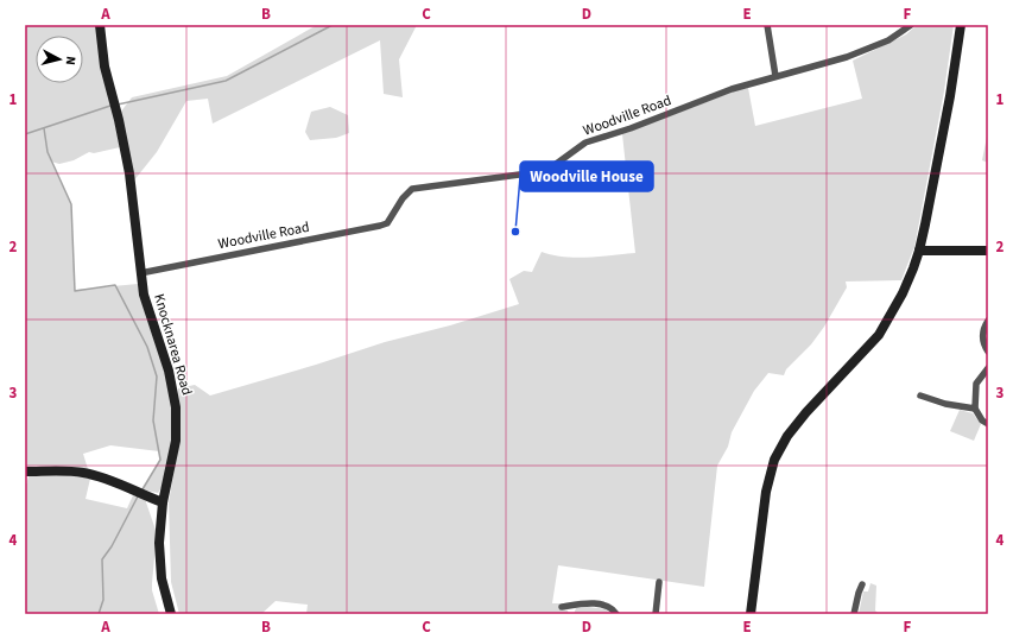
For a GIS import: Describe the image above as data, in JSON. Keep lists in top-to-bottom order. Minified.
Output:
{"streets":{"street":["Woodville Road","Knocknarea Road"]},"crossings":[["Woodville Road","Knocknarea Road"]],"places":["Woodville House"],"north":"right","grid":{"columns":["A","B","C","D","E","F"],"rows":["1","2","3","4"]}}
